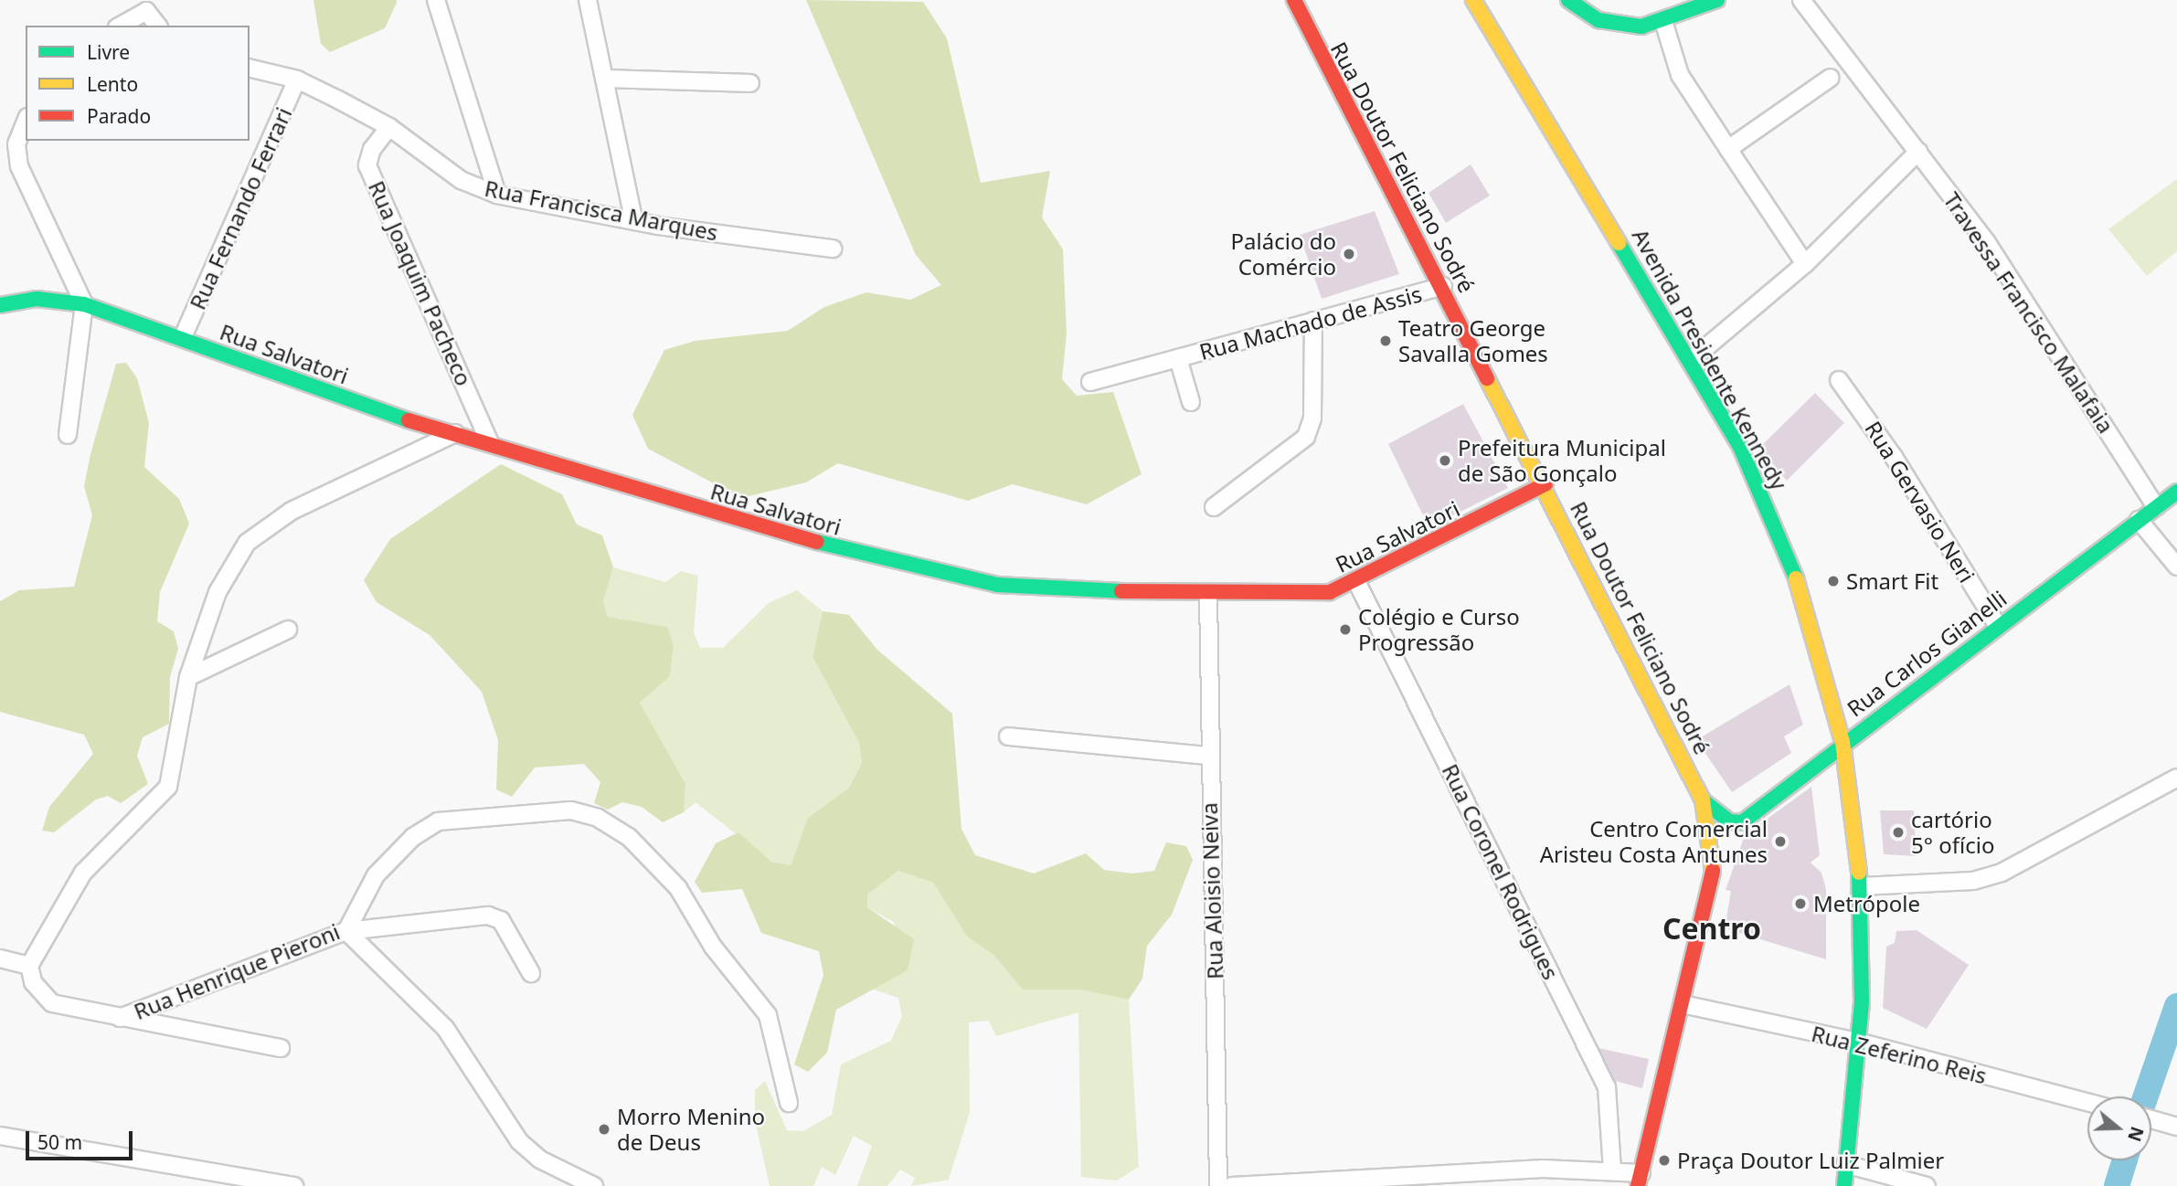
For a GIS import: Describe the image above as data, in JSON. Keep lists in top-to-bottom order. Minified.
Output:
{"streets":{"main road":["Rua Doutor Feliciano Sodré","Rua Salvatori","Avenida Presidente Kennedy","Rua Carlos Gianelli"],"street":["Rua Fernando Ferrari","Rua Francisca Marques","Rua Joaquim Pacheco","Travessa Francisco Malafaia","Rua Machado de Assis","Rua Gervasio Neri","Rua Coronel Rodrigues","Rua Aloisio Neiva","Rua Henrique Pieroni","Rua Zeferino Reis"]},"crossings":[["Rua Doutor Feliciano Sodré","Rua Machado de Assis"],["Rua Doutor Feliciano Sodré","Rua Salvatori"],["Rua Doutor Feliciano Sodré","Rua Carlos Gianelli"],["Rua Doutor Feliciano Sodré","Rua Zeferino Reis"],["Rua Fernando Ferrari","Rua Francisca Marques"],["Rua Fernando Ferrari","Rua Salvatori"],["Rua Francisca Marques","Rua Joaquim Pacheco"],["Rua Joaquim Pacheco","Rua Salvatori"],["Travessa Francisco Malafaia","Rua Carlos Gianelli"],["Rua Salvatori","Rua Coronel Rodrigues"],["Rua Salvatori","Rua Aloisio Neiva"],["Avenida Presidente Kennedy","Rua Carlos Gianelli"],["Avenida Presidente Kennedy","Rua Zeferino Reis"],["Rua Gervasio Neri","Rua Carlos Gianelli"]],"districts":["Centro"],"places":["Palácio do Comércio","Teatro George Savalla Gomes","Prefeitura Municipal de São Gonçalo","Smart Fit","Colégio e Curso Progressão","cartório 5° ofício","Centro Comercial Aristeu Costa Antunes","Metrópole","Morro Menino de Deus","Praça Doutor Luiz Palmier"],"legend":["Livre","Lento","Parado"],"scale_bar":"50 m","north":"right"}
